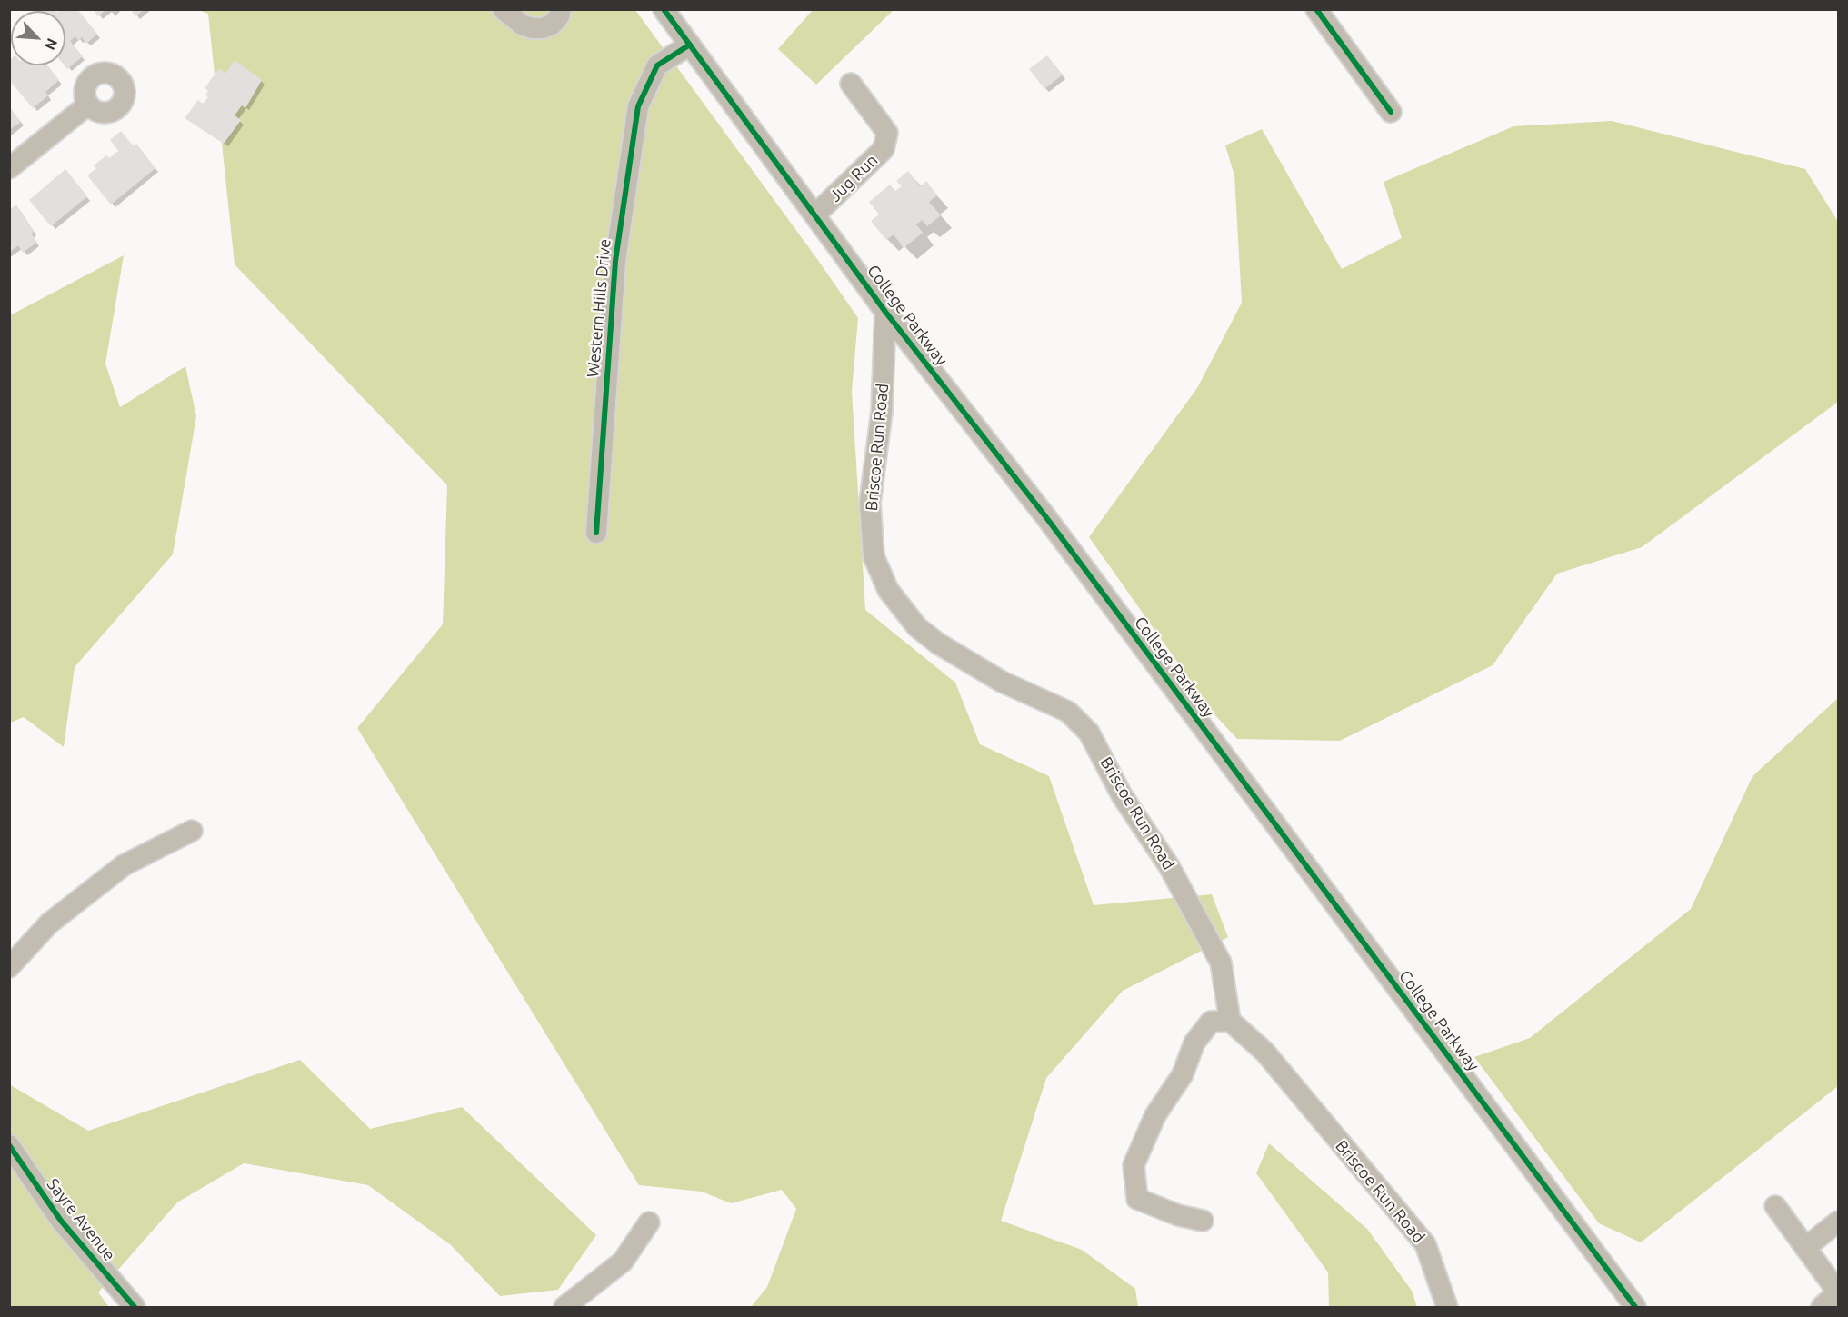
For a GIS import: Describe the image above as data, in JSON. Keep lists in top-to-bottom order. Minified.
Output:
{"streets":{"street":["Jug Run","Western Hills Drive","College Parkway","Briscoe Run Road","Sayre Avenue"]},"crossings":[["Jug Run","College Parkway"],["Western Hills Drive","College Parkway"],["College Parkway","Briscoe Run Road"]],"north":"bottom right"}
